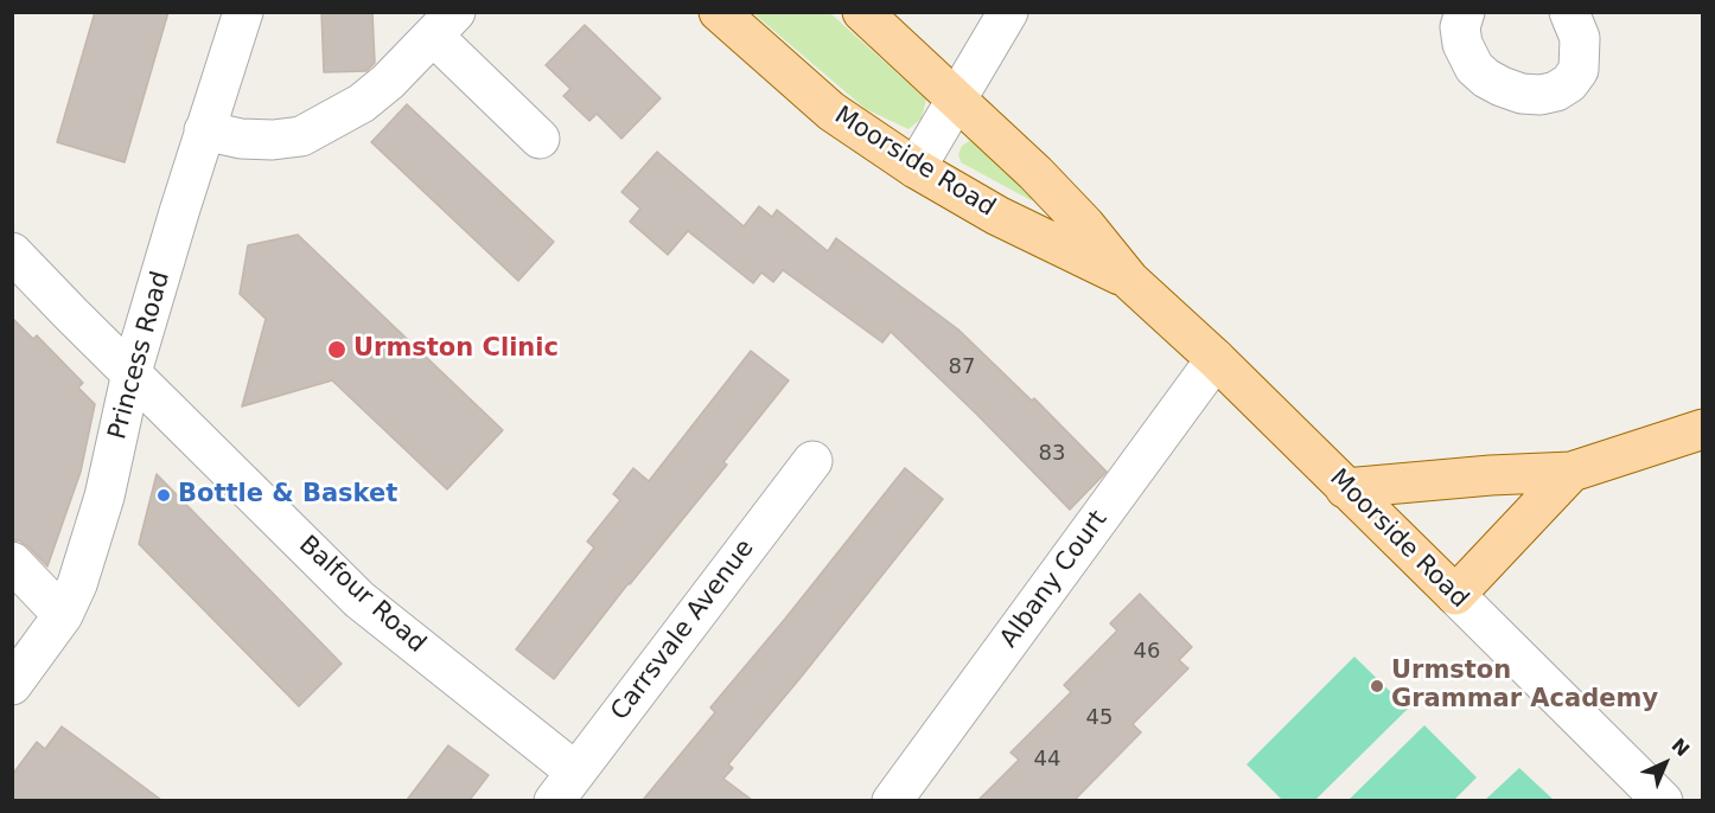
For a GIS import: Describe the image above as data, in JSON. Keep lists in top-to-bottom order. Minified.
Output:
{"streets":{"main road":["Moorside Road"],"street":["Princess Road","Albany Court","Balfour Road","Carrsvale Avenue"]},"crossings":[["Moorside Road","Albany Court"],["Princess Road","Balfour Road"],["Balfour Road","Carrsvale Avenue"]],"places":["Urmston Clinic","Bottle & Basket","Urmston Grammar Academy"],"house_numbers":["87","83","46","45","44"],"north":"top right"}
